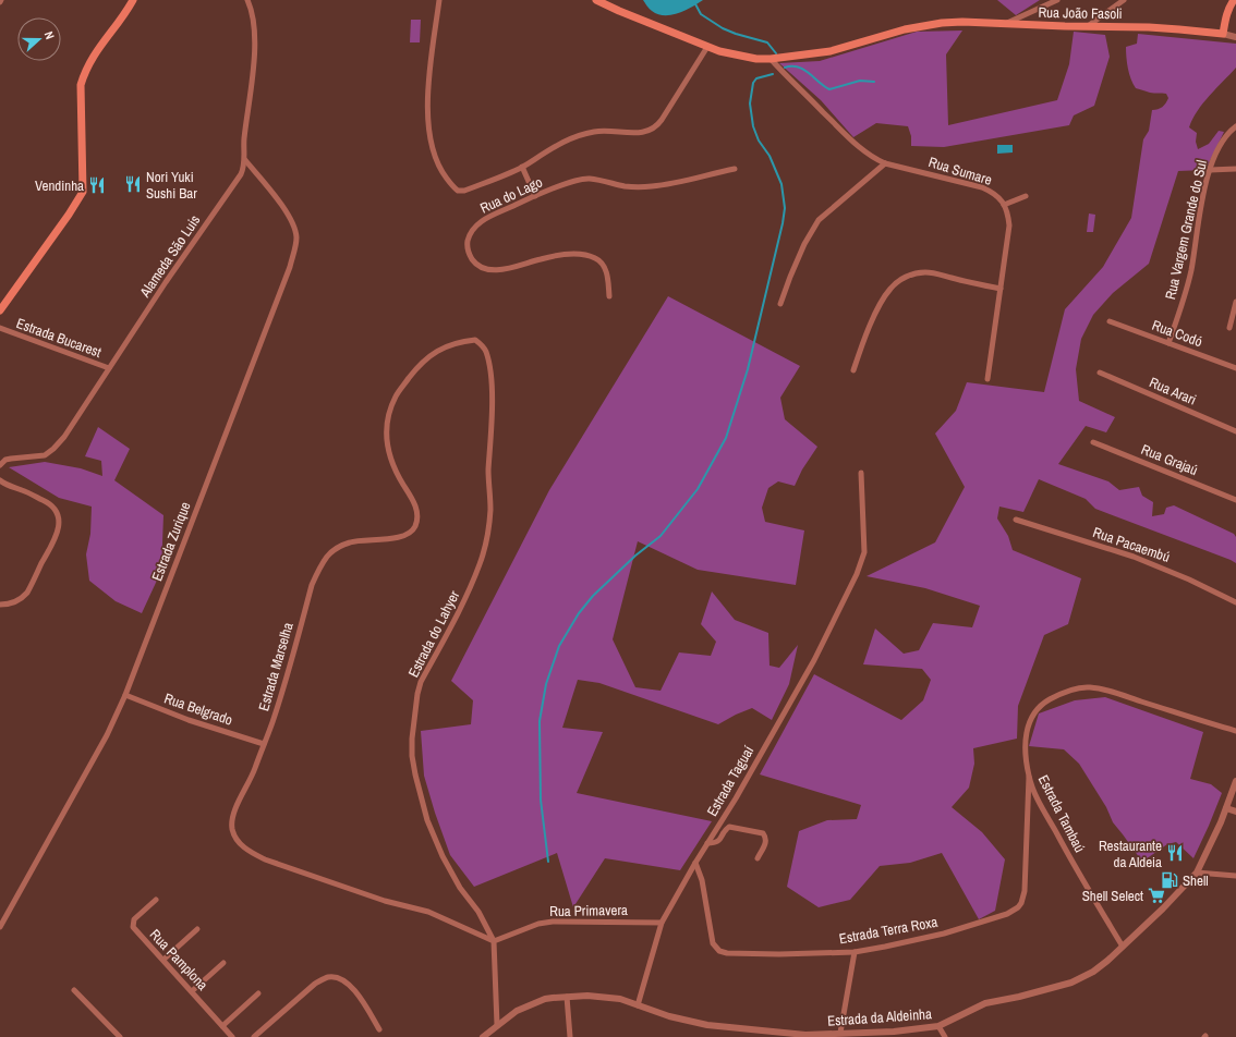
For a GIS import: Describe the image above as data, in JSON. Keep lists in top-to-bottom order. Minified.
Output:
{"streets":{"main road":["Rua João Fasoli"],"street":["Rua Sumare","Rua do Lago","Rua Vargem Grande do Sul","Alameda São Luis","Rua Codó","Estrada Bucarest","Rua Arari","Rua Grajaú","Estrada Zurique","Rua Pacaembú","Estrada do Lahyer","Estrada Marselha","Rua Belgrado","Estrada Taguaí","Estrada Tambaú","Rua Primavera","Estrada Terra Roxa","Rua Pamplona","Estrada da Aldeinha"]},"crossings":[["Rua João Fasoli","Rua Sumare"],["Rua Vargem Grande do Sul","Rua Codó"],["Alameda São Luis","Estrada Bucarest"],["Alameda São Luis","Estrada Zurique"],["Estrada Zurique","Rua Belgrado"],["Estrada do Lahyer","Estrada Marselha"],["Estrada do Lahyer","Rua Primavera"],["Estrada do Lahyer","Estrada da Aldeinha"],["Estrada Marselha","Rua Belgrado"],["Estrada Marselha","Rua Primavera"],["Estrada Taguaí","Rua Primavera"],["Estrada Taguaí","Estrada Terra Roxa"],["Estrada Taguaí","Estrada da Aldeinha"],["Estrada Tambaú","Estrada Terra Roxa"],["Estrada Tambaú","Estrada da Aldeinha"]],"places":{"restaurant":["Nori Yuki Sushi Bar","Vendinha","Restaurante da Aldeia"],"fuel station":["Shell"],"supermarket":["Shell Select"]},"north":"right"}
